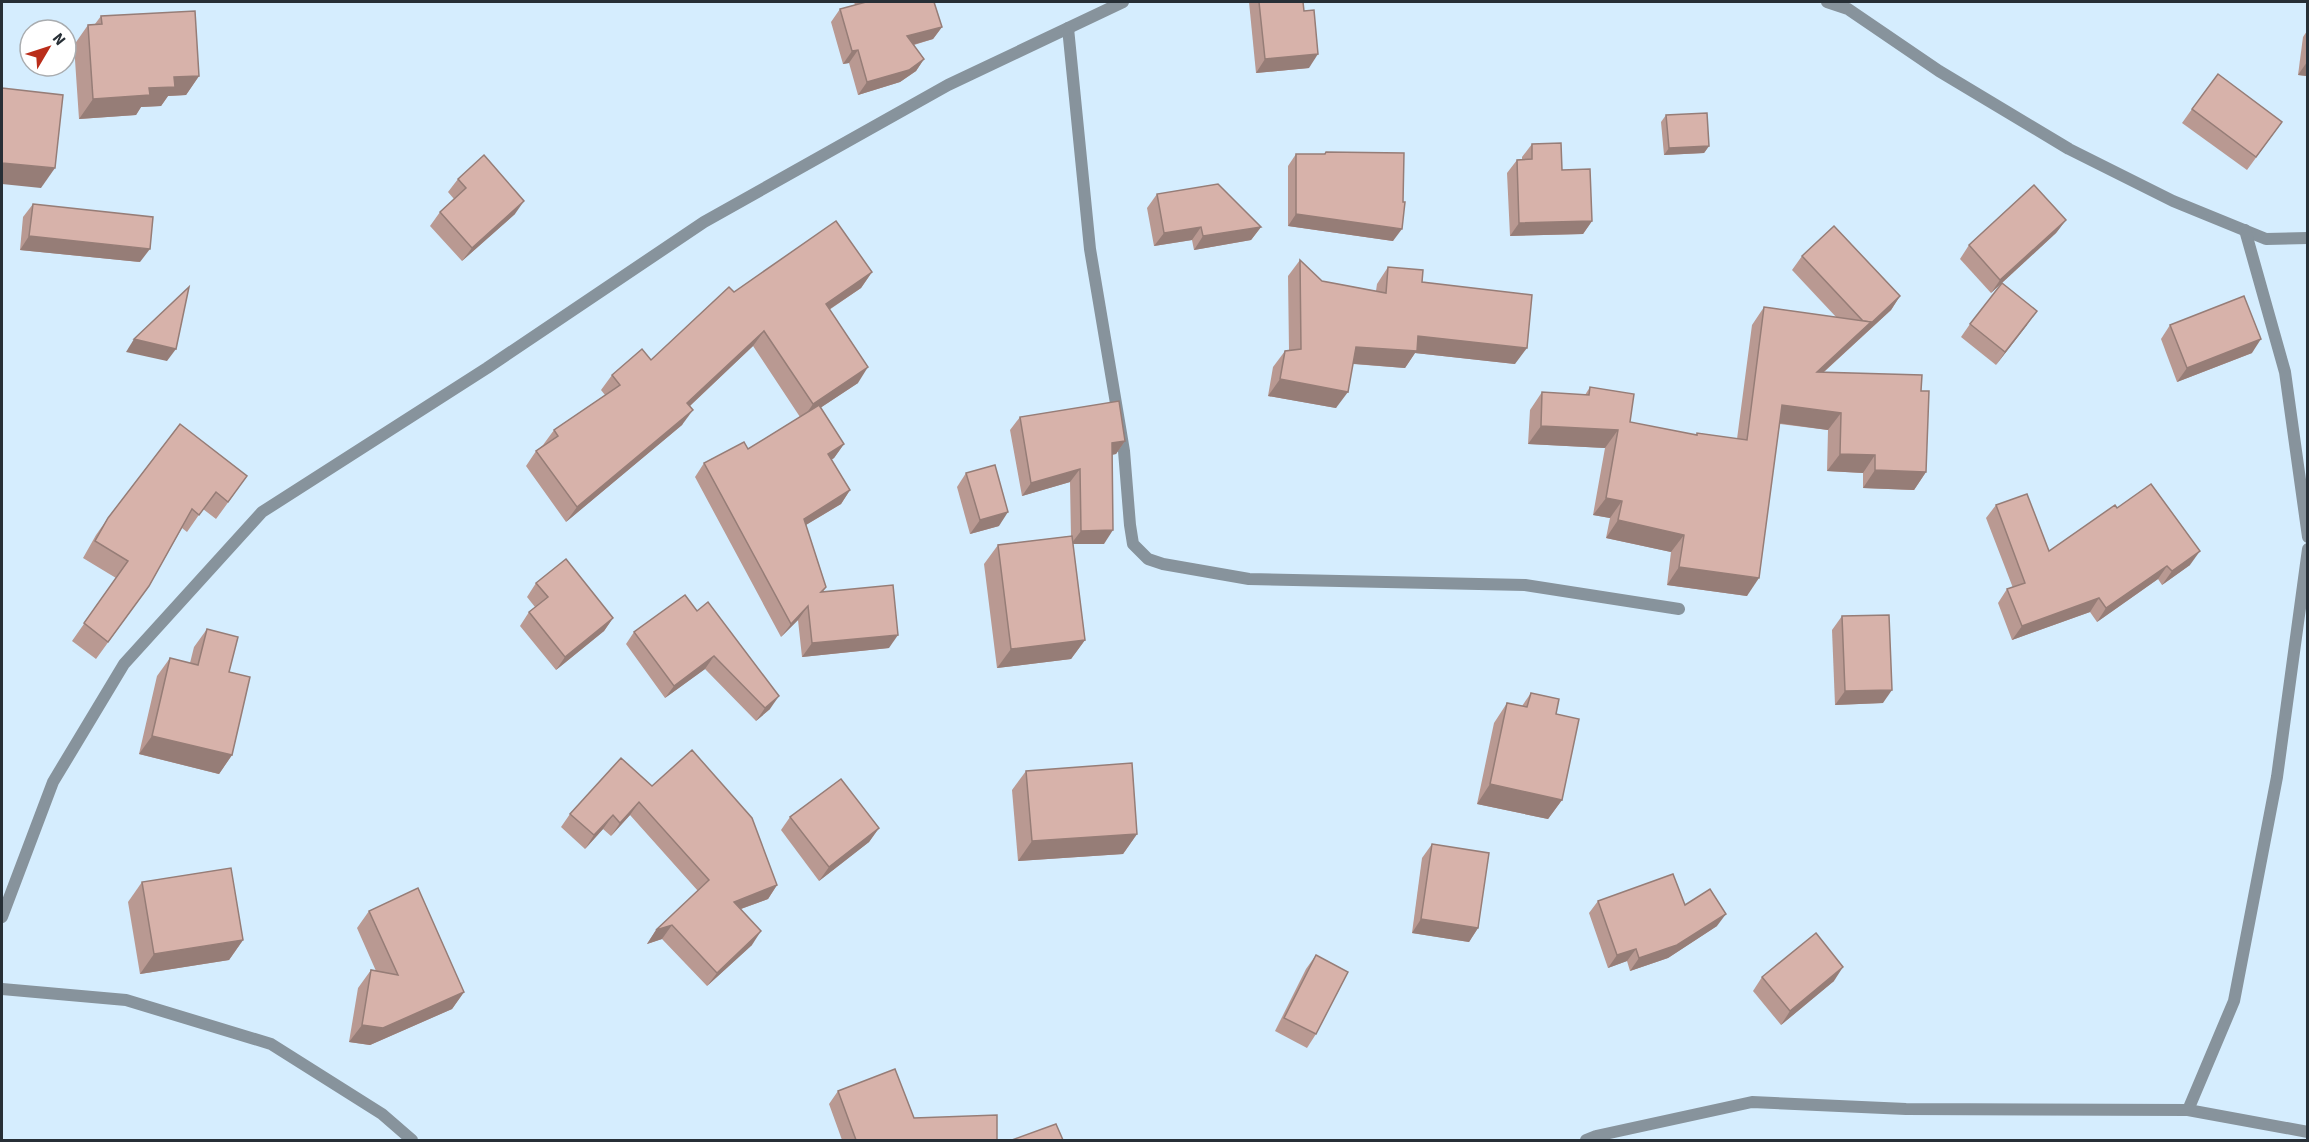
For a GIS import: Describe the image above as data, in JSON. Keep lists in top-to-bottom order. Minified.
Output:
{"north":"top right"}
